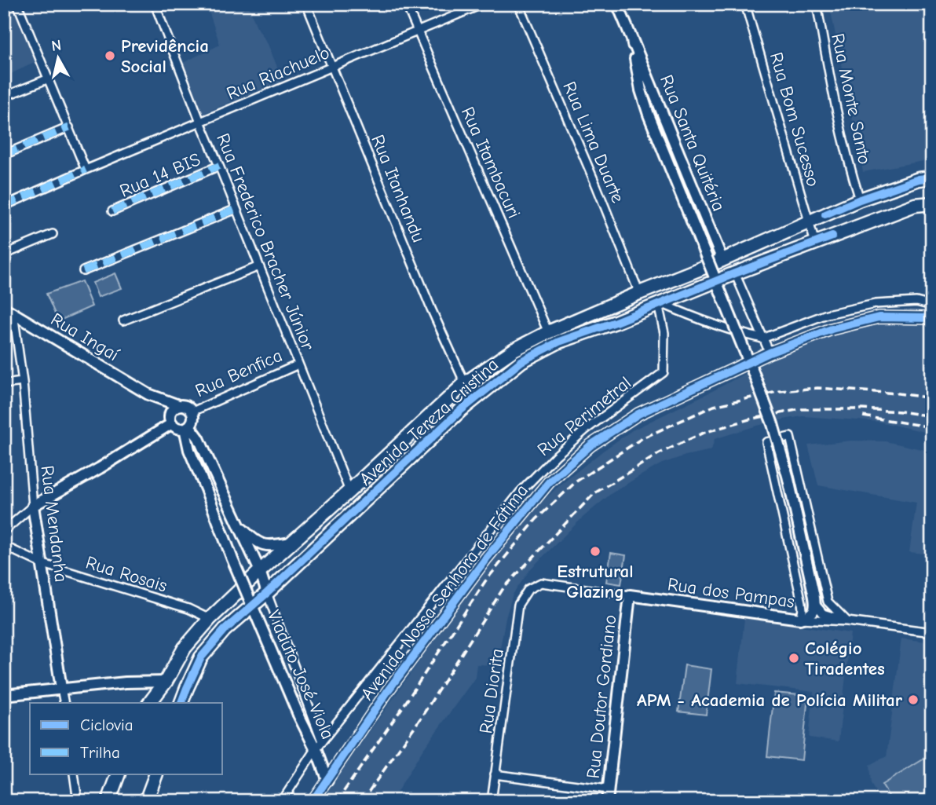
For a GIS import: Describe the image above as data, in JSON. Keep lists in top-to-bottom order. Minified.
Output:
{"streets":{"highway":["Avenida Tereza Cristina"],"street":["Rua Riachuelo","Rua Monte Santo","Rua Bom Sucesso","Rua Lima Duarte","Rua Santa Quitéria","Rua Itambacuri","Rua 14 BIS","Rua Itanhandu","Rua Frederico Bracher Júnior","Rua Ingaí","Rua Benfica","Rua Perimetral","Rua Mendanha","Rua Rosais","Avenida Nossa Senhora de Fátima","Rua dos Pampas","Viaduto José Viola","Rua Diorita","Rua Doutor Gordiano"]},"crossings":[["Rua Riachuelo","Rua Itambacuri"],["Rua Riachuelo","Rua Itanhandu"],["Rua Riachuelo","Rua Frederico Bracher Júnior"],["Rua Monte Santo","Avenida Tereza Cristina"],["Rua Bom Sucesso","Avenida Tereza Cristina"],["Rua Lima Duarte","Avenida Tereza Cristina"],["Rua Santa Quitéria","Avenida Tereza Cristina"],["Rua Itambacuri","Avenida Tereza Cristina"],["Rua 14 BIS","Rua Frederico Bracher Júnior"],["Rua Itanhandu","Avenida Tereza Cristina"],["Rua Frederico Bracher Júnior","Rua Benfica"],["Rua Frederico Bracher Júnior","Avenida Tereza Cristina"],["Rua Ingaí","Rua Benfica"],["Rua Ingaí","Rua Mendanha"],["Rua Ingaí","Viaduto José Viola"],["Rua Benfica","Viaduto José Viola"],["Rua Perimetral","Avenida Tereza Cristina"],["Rua Perimetral","Viaduto José Viola"],["Avenida Tereza Cristina","Rua Rosais"],["Rua Mendanha","Rua Rosais"],["Avenida Nossa Senhora de Fátima","Viaduto José Viola"],["Rua dos Pampas","Rua Diorita"],["Rua dos Pampas","Rua Doutor Gordiano"]],"places":["Previdência Social","Estrutural Glazing","Colégio Tiradentes","APM - Academia de Polícia Militar"],"legend":["Ciclovia","Trilha"],"north":"top"}
